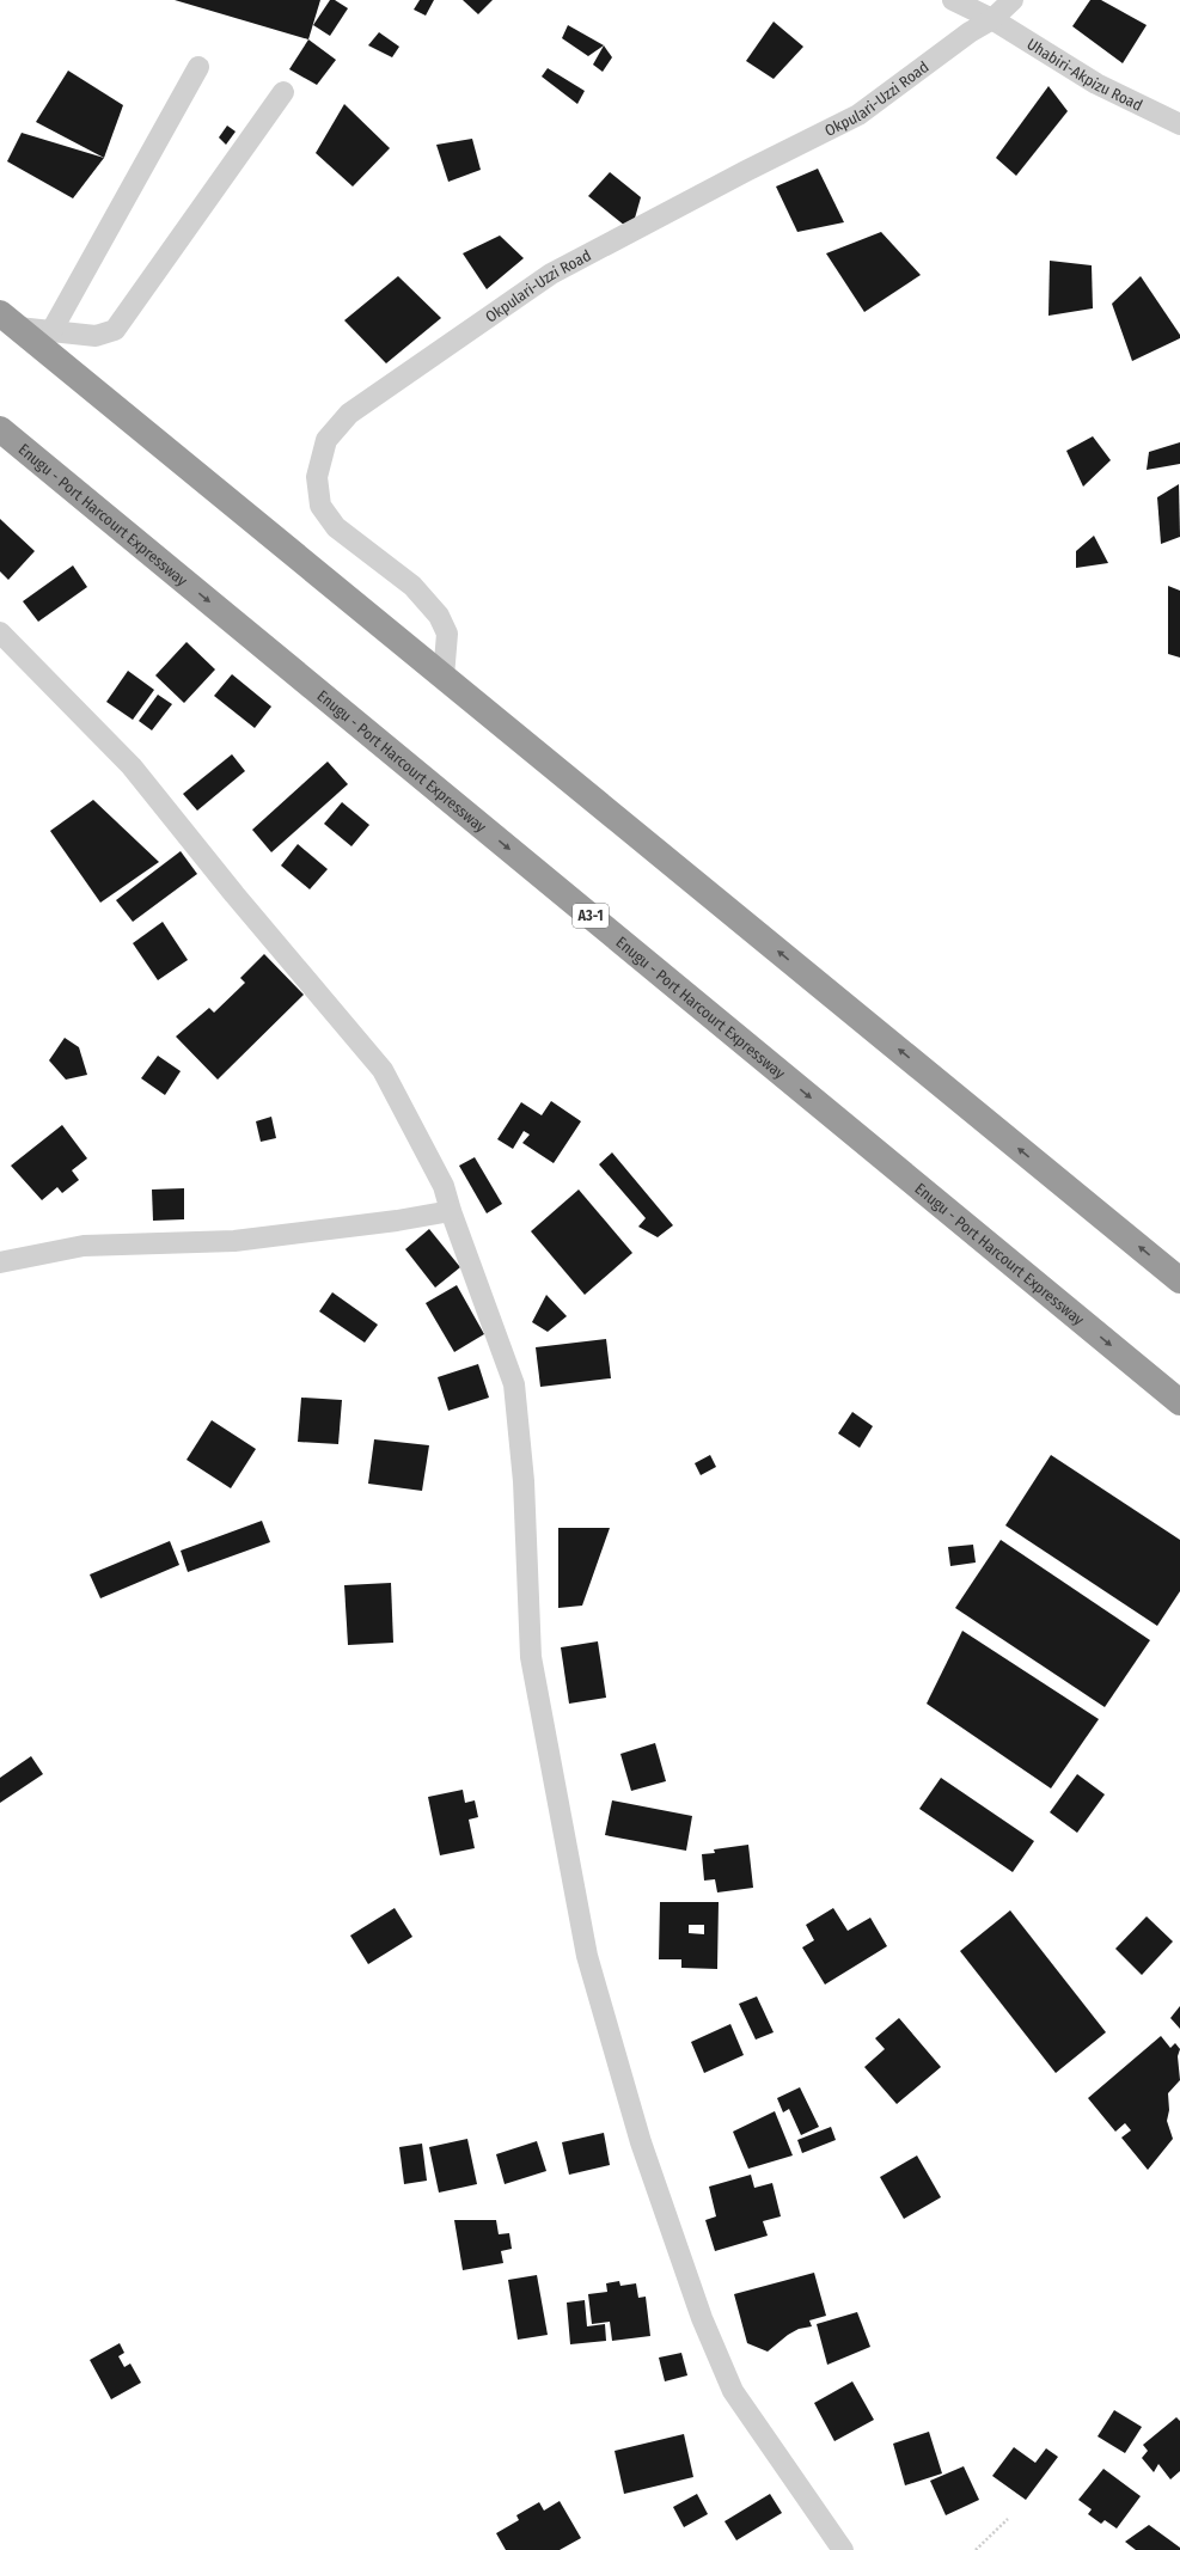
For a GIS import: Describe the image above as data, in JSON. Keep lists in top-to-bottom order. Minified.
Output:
{"streets":{"highway":["Enugu - Port Harcourt Expressway","A3-1"],"street":["Uhabiri-Akpizu Road","Okpulari-Uzzi Road"]},"crossings":[["Uhabiri-Akpizu Road","Okpulari-Uzzi Road"]]}
